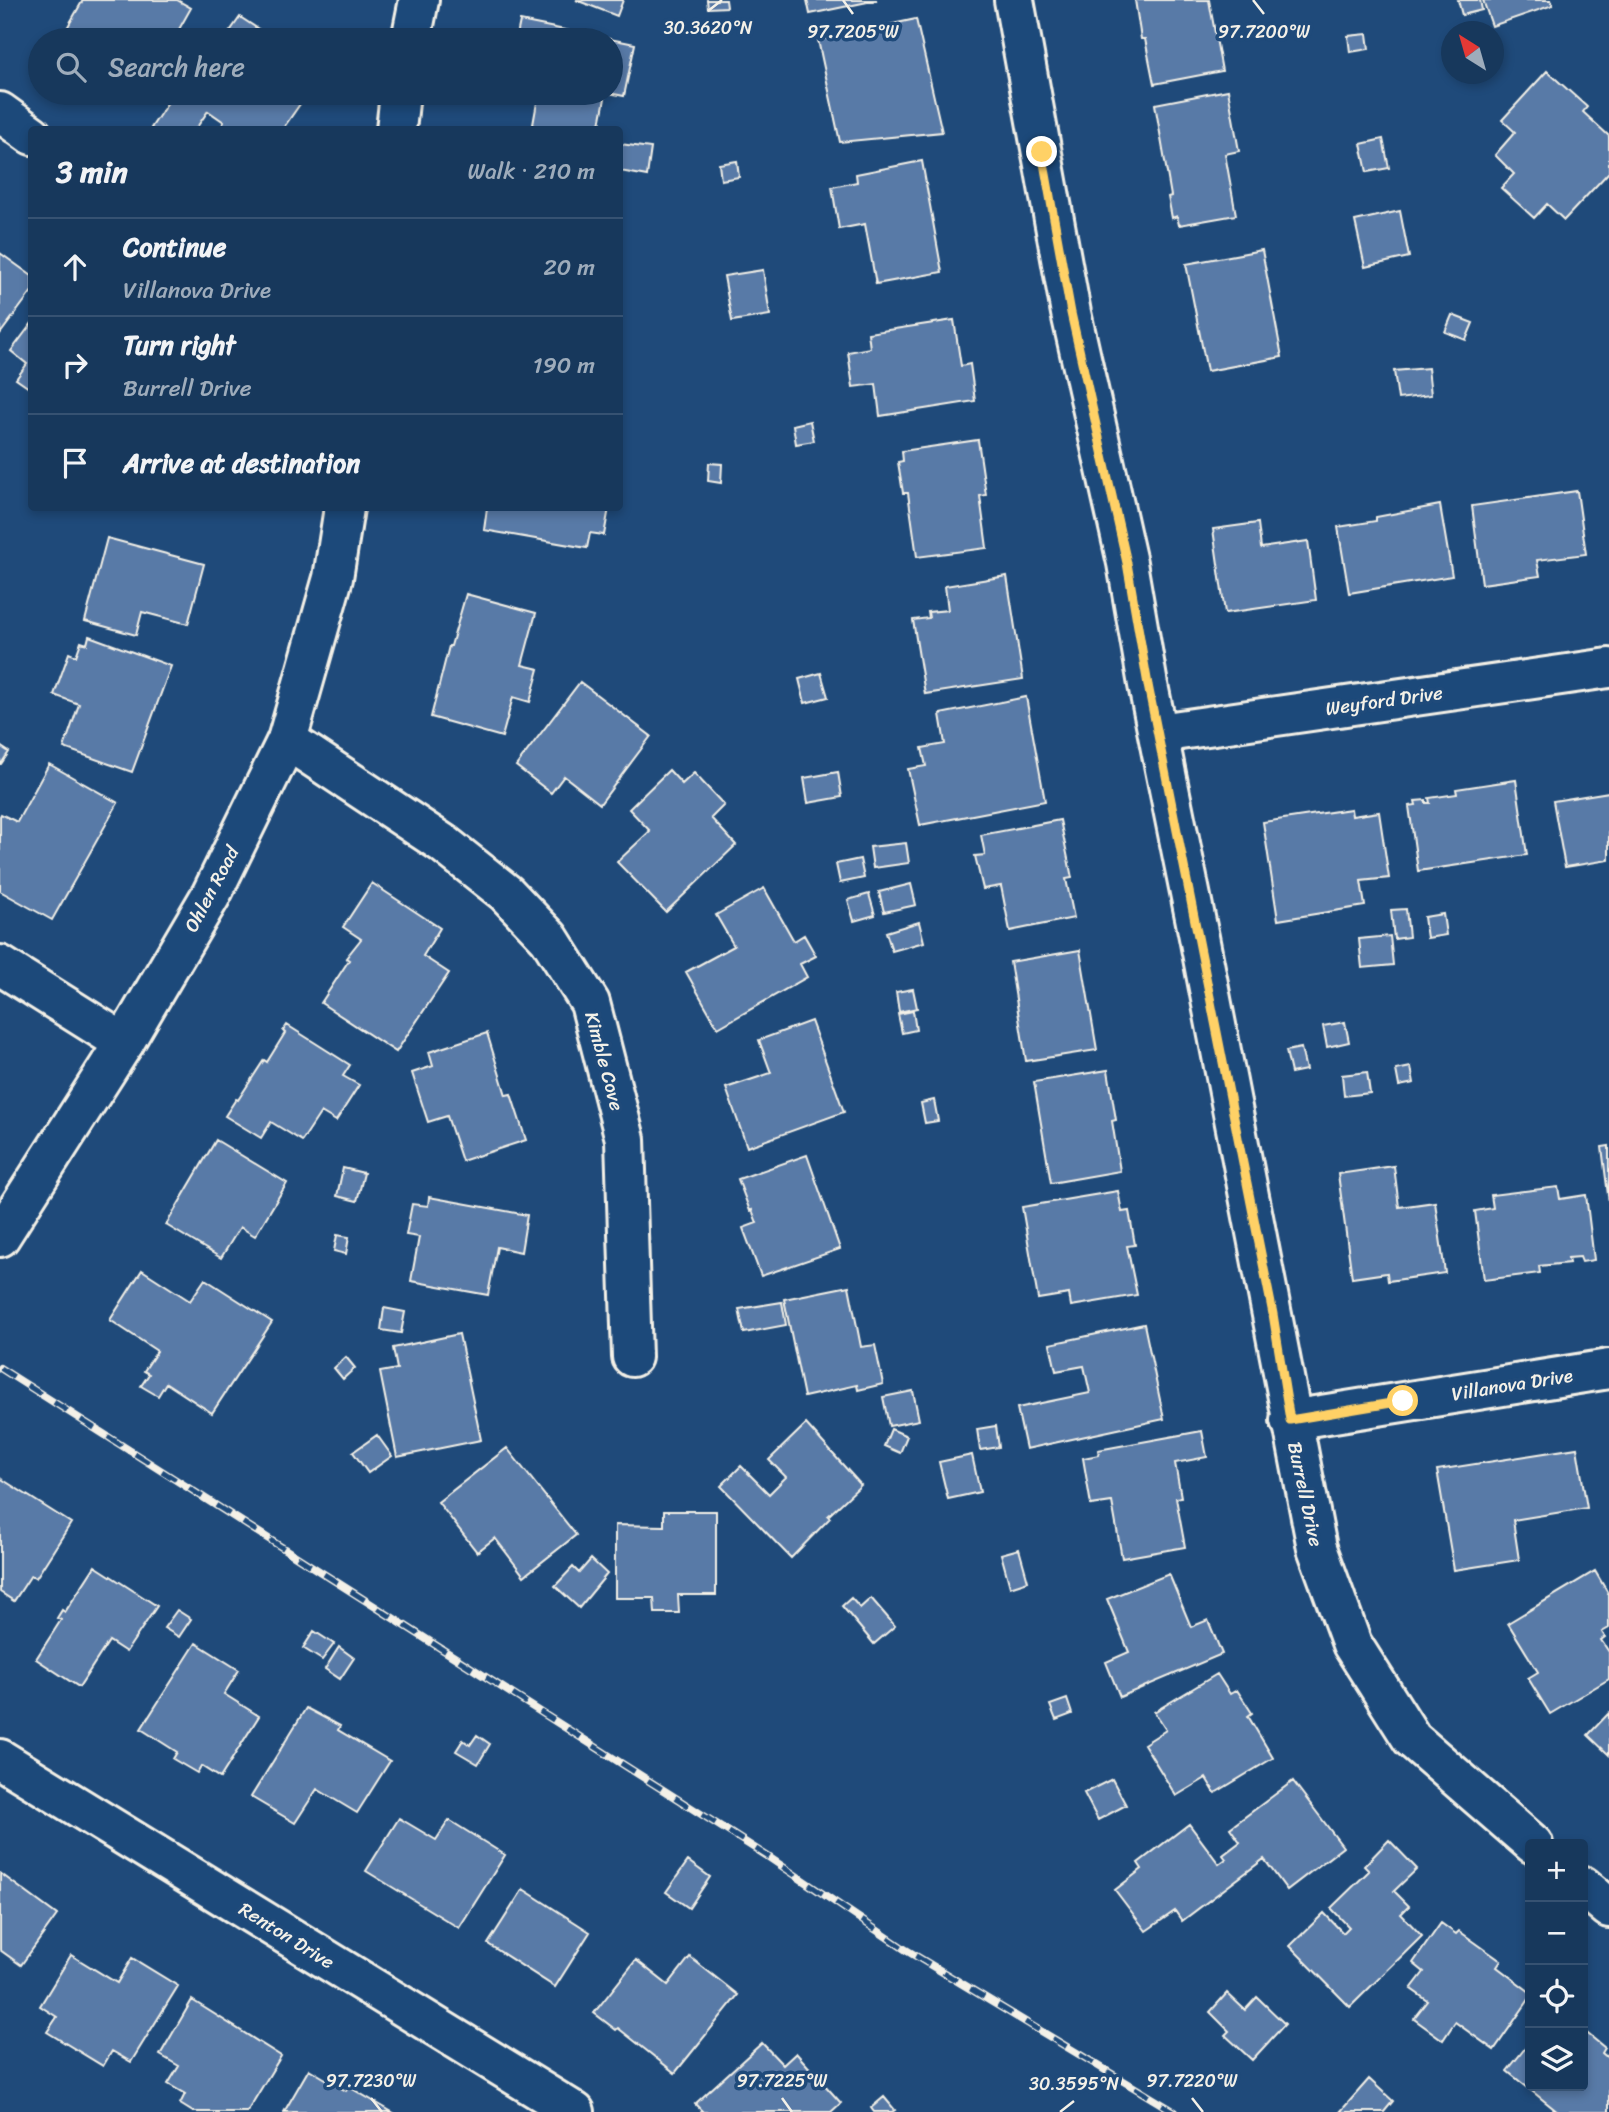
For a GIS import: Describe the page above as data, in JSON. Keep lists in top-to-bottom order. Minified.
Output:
{"streets":{"street":["Weyford Drive","Ohlen Road","Kimble Cove","Villanova Drive","Burrell Drive","Renton Drive"]},"crossings":[["Weyford Drive","Burrell Drive"],["Ohlen Road","Kimble Cove"],["Villanova Drive","Burrell Drive"]],"north":"top left","page":{"search":"Search here","heading":["3 min","Walk · 210 m"],"list":[["Continue","Villanova Drive","20 m"],["Turn right","Burrell Drive","190 m"],"Arrive at destination"],"map_buttons":["+","−"]},"coordinates":["30.3620°N","97.7205°W","97.7200°W","97.7230°W","97.7225°W","97.7220°W","30.3595°N"]}
